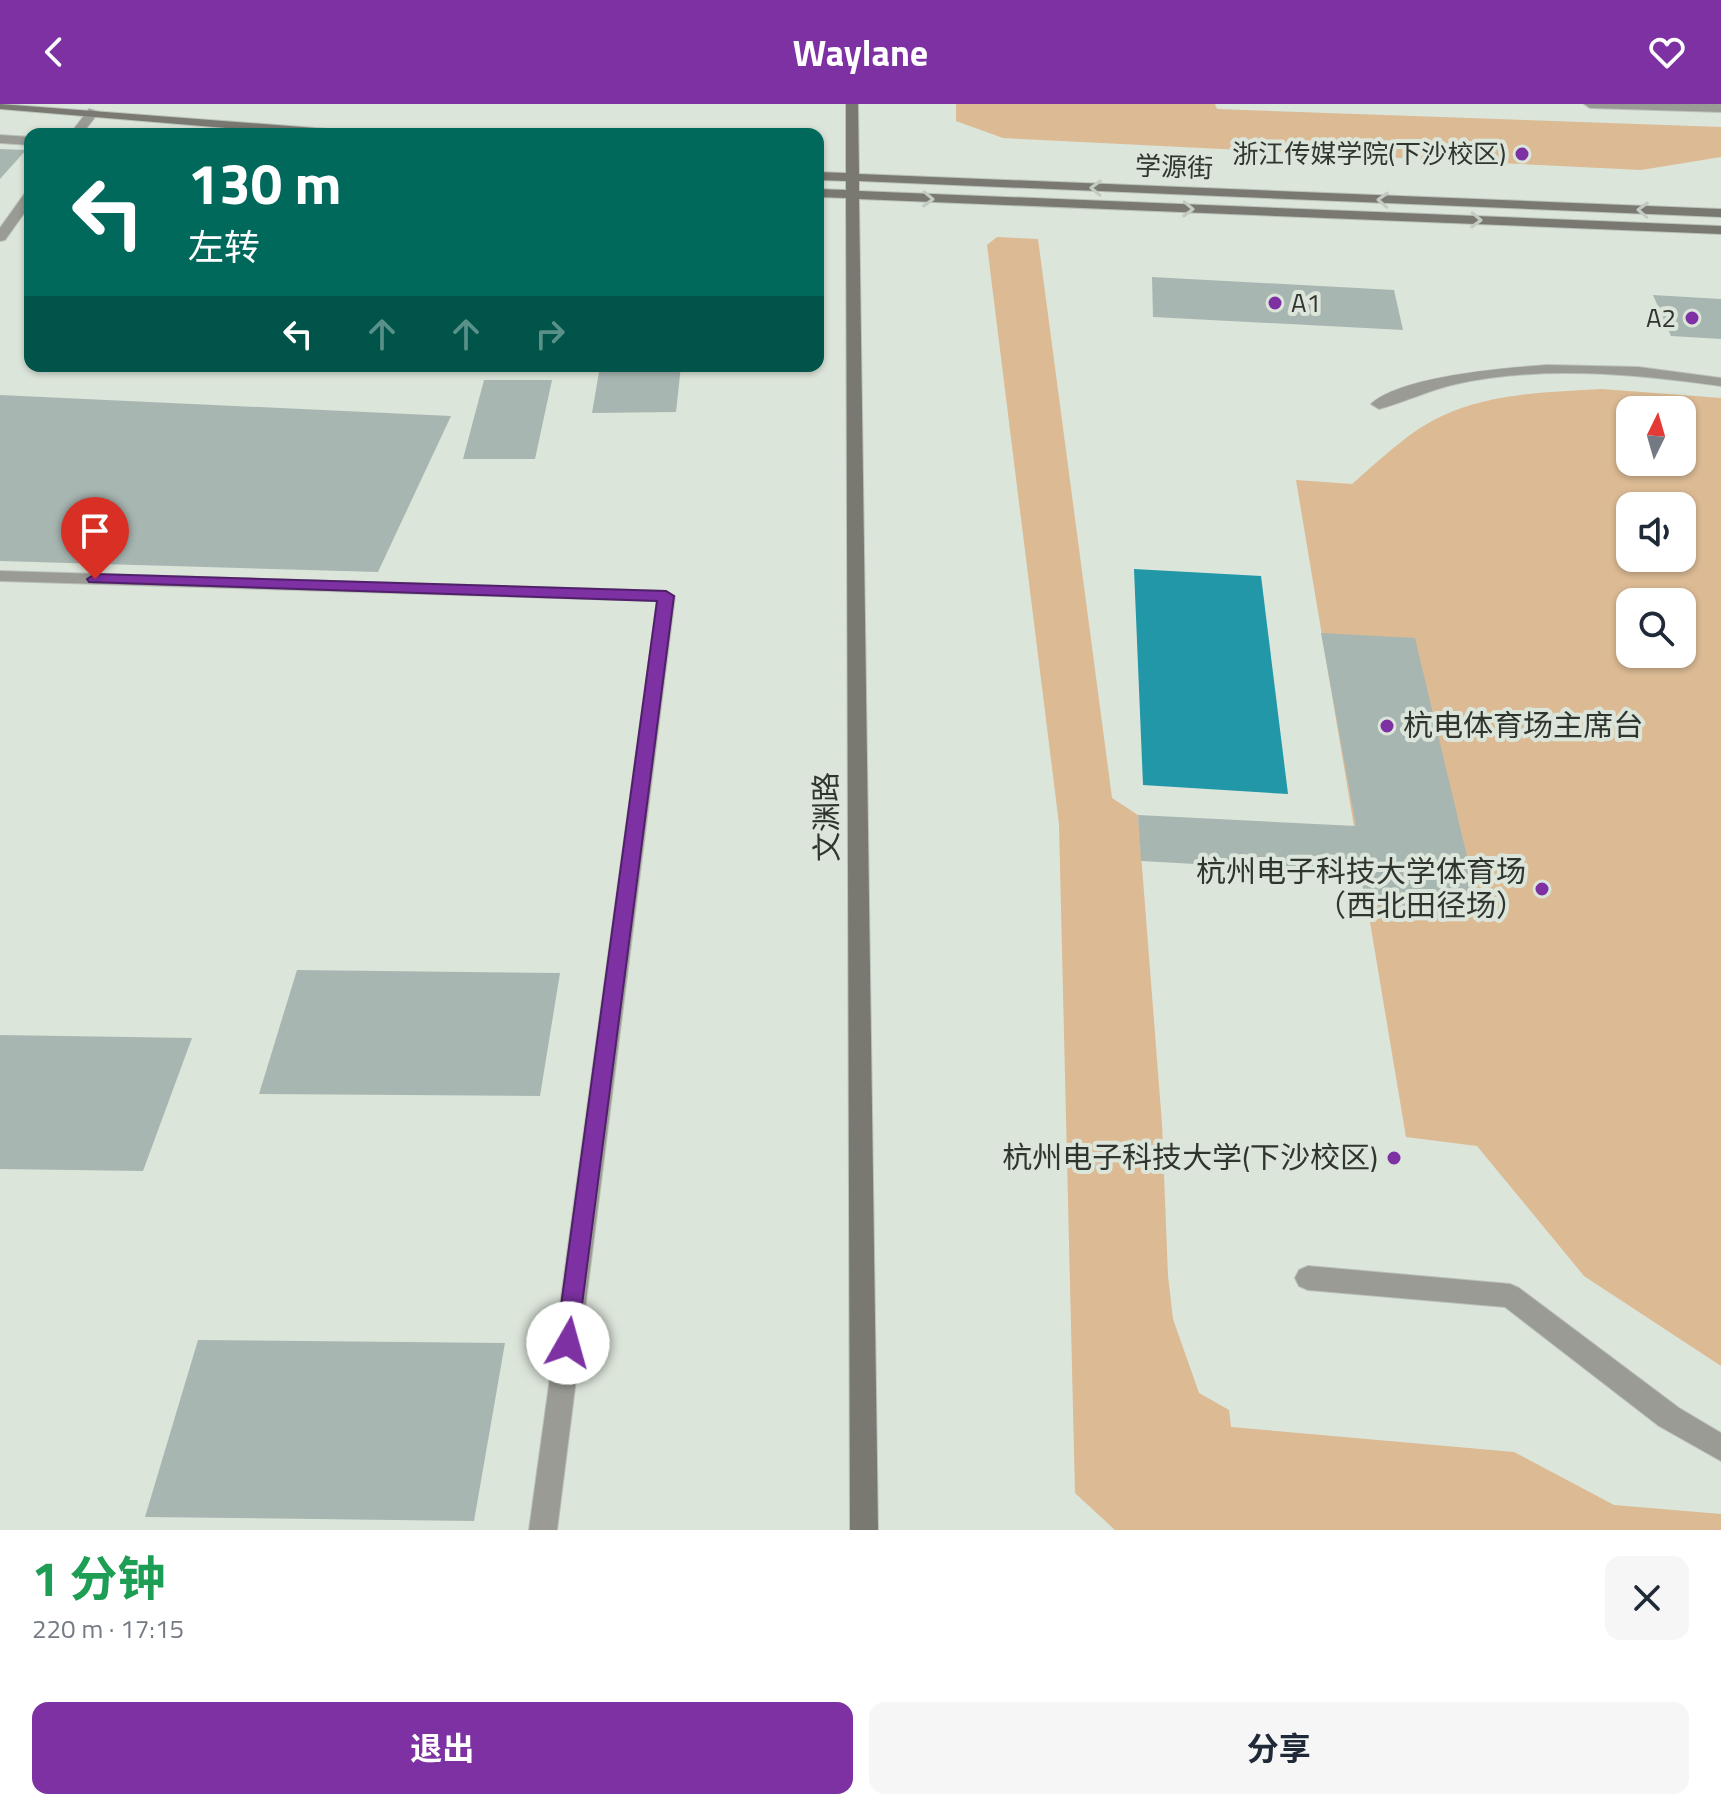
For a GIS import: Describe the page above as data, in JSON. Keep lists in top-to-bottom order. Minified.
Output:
{"streets":{"main road":["学源街","文渊路"]},"crossings":[["学源街","文渊路"]],"places":["浙江传媒学院(下沙校区)","A1","A2","杭电体育场主席台","杭州电子科技大学体育场 （西北田径场）","杭州电子科技大学(下沙校区)"],"north":"top","page":{"header":"Waylane","turn":["130 m","左转"],"heading":["1 分钟","220 m · 17:15"],"buttons":["退出","分享"]}}
